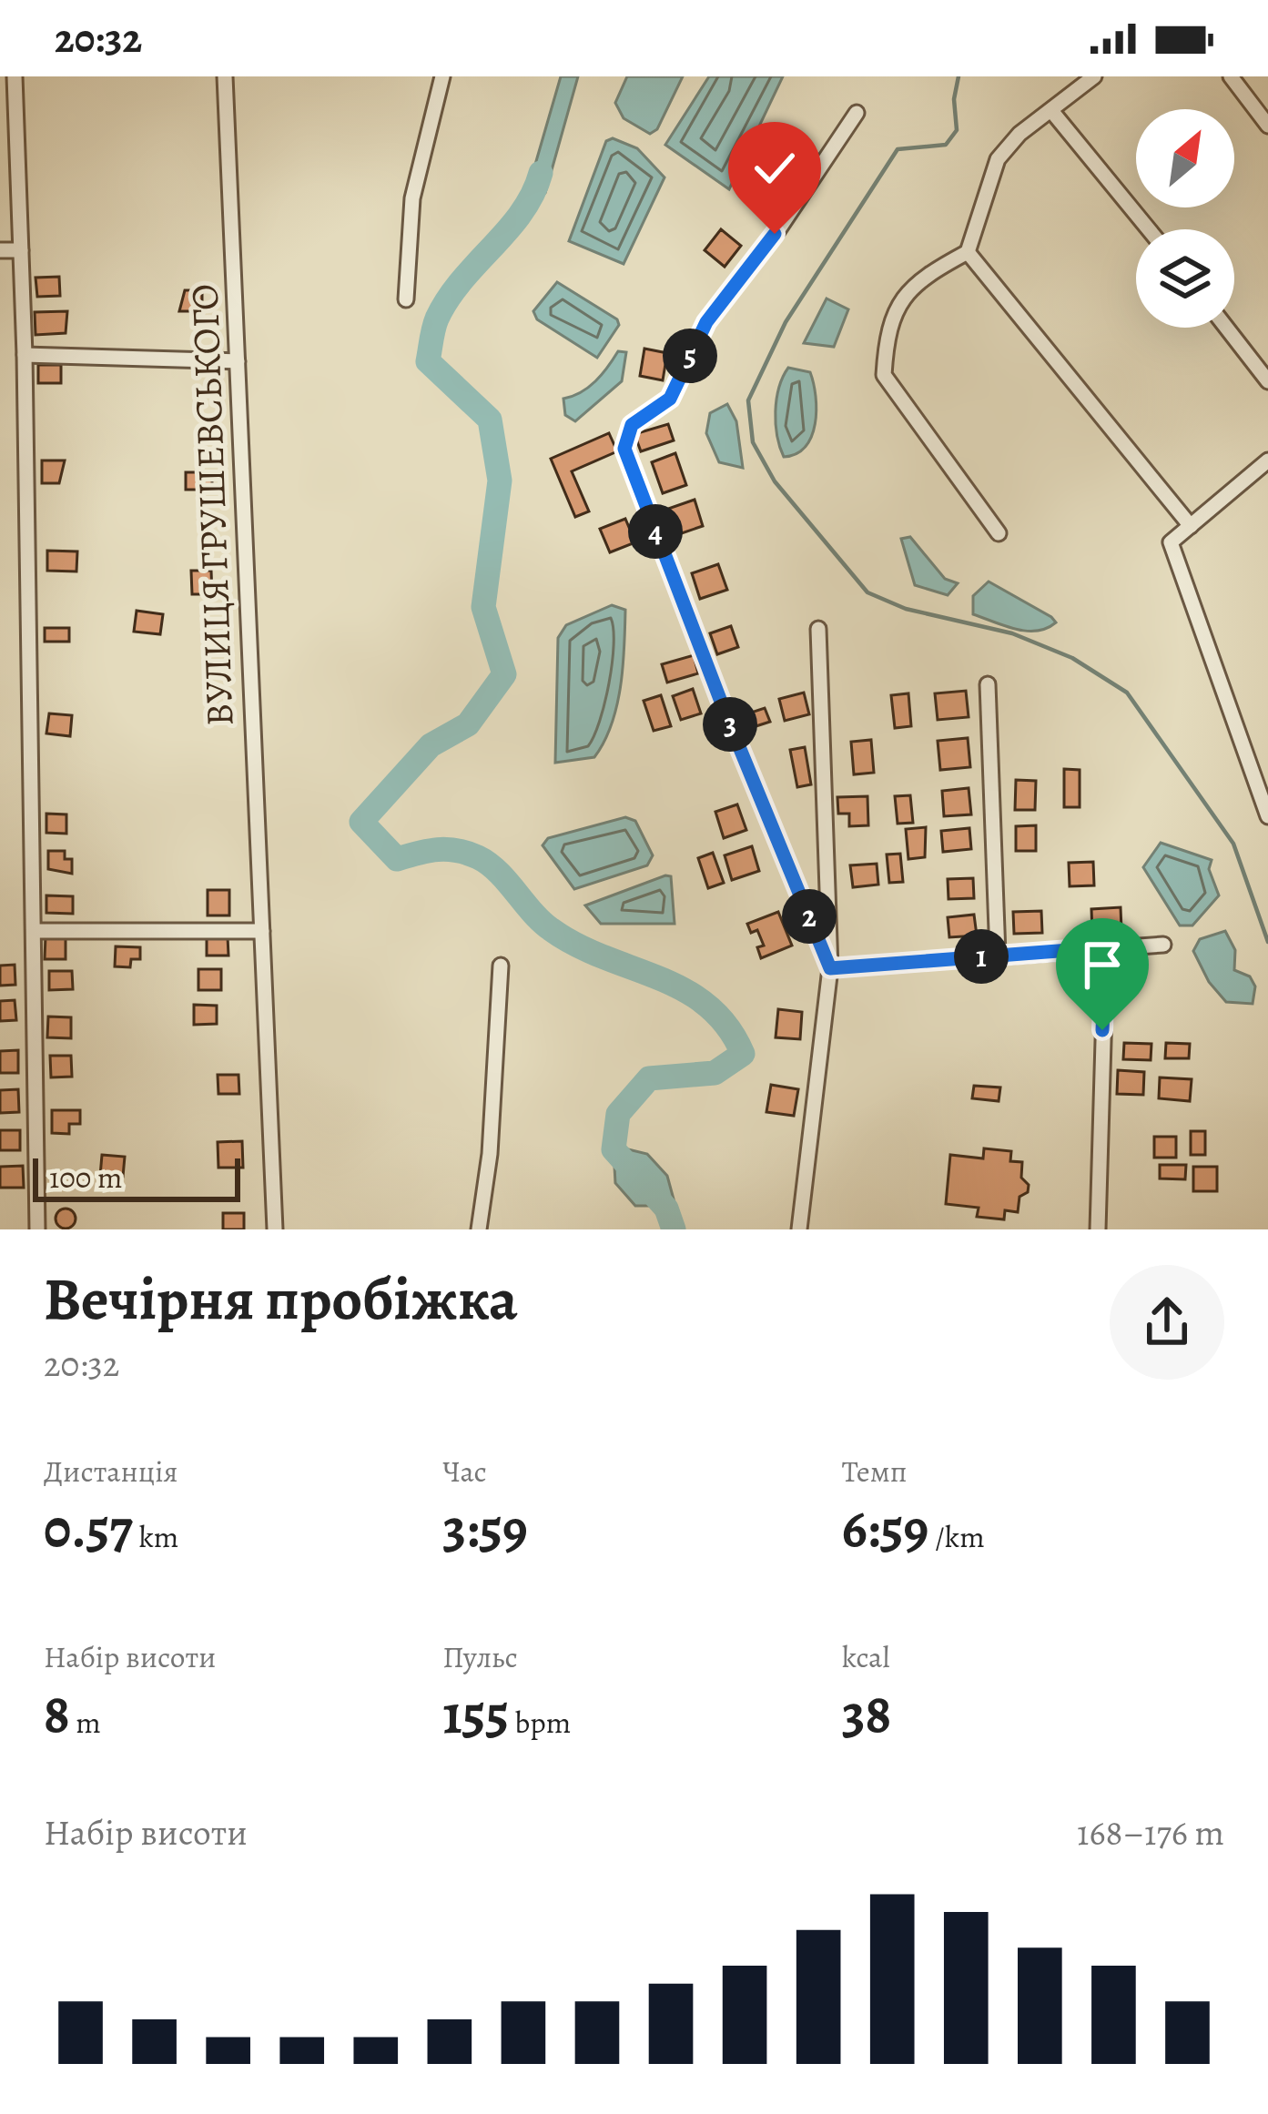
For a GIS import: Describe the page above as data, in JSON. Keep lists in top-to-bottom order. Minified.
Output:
{"streets":{"street":["ВУЛИЦЯ ГРУШЕВСЬКОГО"]},"scale_bar":"100 m","north":"top right","page":{"status":"20:32","pins":["5","4","3","2","1"],"scale":"100 m","heading":["Вечірня пробіжка","20:32"],"stats":[["Дистанція","0.57 km"],["Час","3:59"],["Темп","6:59 /km"],["Набір висоти","8 m"],["Пульс","155 bpm"],["kcal","38"]],"chart":["Набір висоти","168–176 m"]}}
